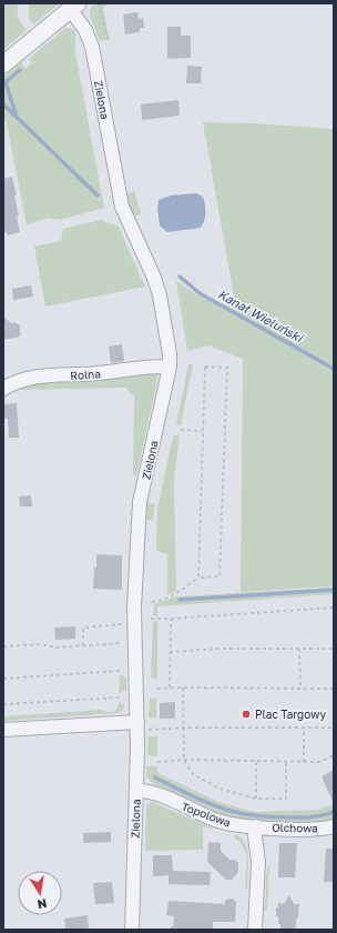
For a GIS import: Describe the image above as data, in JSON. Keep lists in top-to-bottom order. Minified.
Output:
{"streets":{"street":["Zielona","Rolna","Topolowa","Olchowa"]},"crossings":[["Zielona","Rolna"],["Zielona","Topolowa"],["Topolowa","Olchowa"]],"water":["Kanał Wieluński"],"places":["Plac Targowy"],"north":"bottom"}
